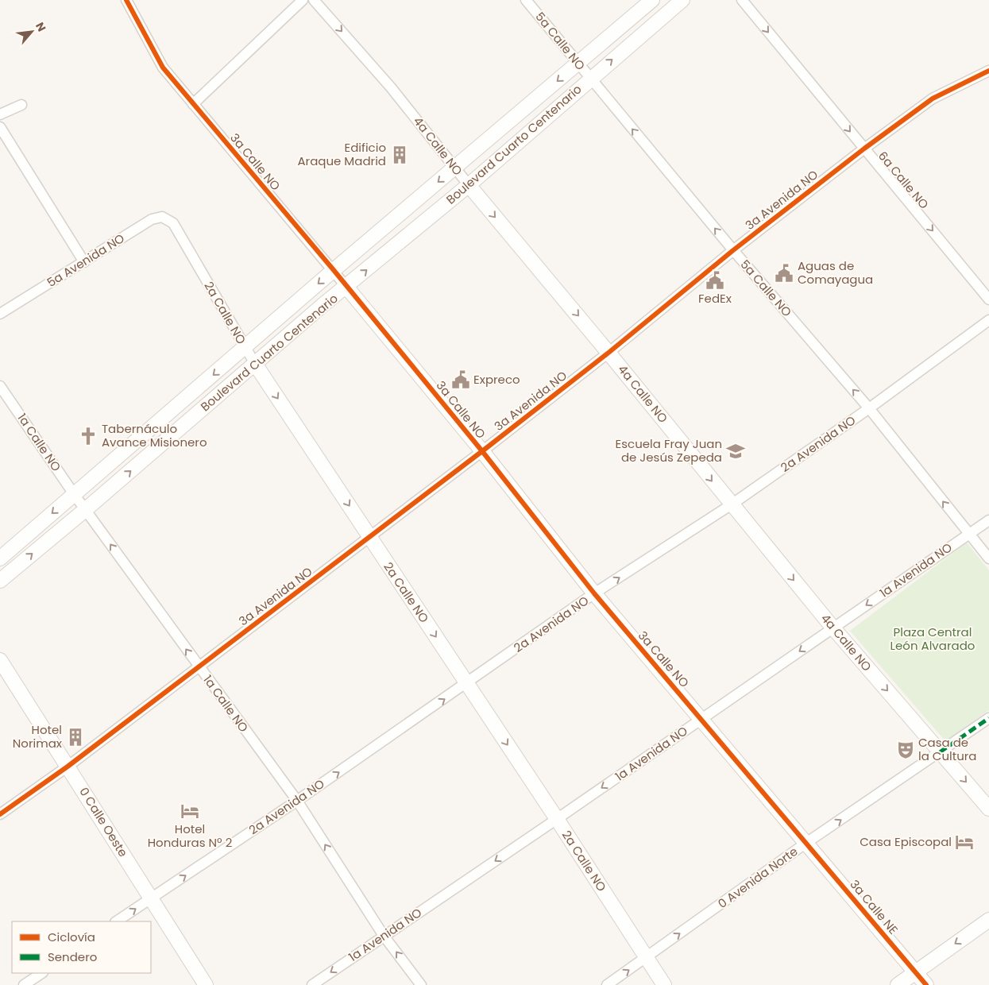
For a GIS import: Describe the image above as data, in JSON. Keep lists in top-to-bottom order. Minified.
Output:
{"streets":{"street":["5a Calle NO","Boulevard Cuarto Centenario","4a Calle NO","3a Calle NO","6a Calle NO","3a Avenida NO","5a Avenida NO","2a Calle NO","1a Calle NO","2a Avenida NO","1a Avenida NO","0 Calle Oeste","0 Avenida Norte","3a Calle NE"]},"crossings":[["5a Calle NO","Boulevard Cuarto Centenario"],["5a Calle NO","3a Avenida NO"],["5a Calle NO","2a Avenida NO"],["5a Calle NO","1a Avenida NO"],["Boulevard Cuarto Centenario","4a Calle NO"],["Boulevard Cuarto Centenario","3a Calle NO"],["Boulevard Cuarto Centenario","2a Calle NO"],["Boulevard Cuarto Centenario","1a Calle NO"],["4a Calle NO","3a Avenida NO"],["4a Calle NO","2a Avenida NO"],["4a Calle NO","1a Avenida NO"],["4a Calle NO","0 Avenida Norte"],["3a Calle NO","3a Avenida NO"],["3a Calle NO","2a Avenida NO"],["3a Calle NO","1a Avenida NO"],["3a Calle NO","0 Avenida Norte"],["3a Calle NO","3a Calle NE"],["6a Calle NO","3a Avenida NO"],["3a Avenida NO","2a Calle NO"],["3a Avenida NO","1a Calle NO"],["3a Avenida NO","0 Calle Oeste"],["5a Avenida NO","2a Calle NO"],["2a Calle NO","2a Avenida NO"],["2a Calle NO","1a Avenida NO"],["2a Calle NO","0 Avenida Norte"],["1a Calle NO","2a Avenida NO"],["1a Calle NO","1a Avenida NO"],["2a Avenida NO","0 Calle Oeste"],["0 Avenida Norte","3a Calle NE"]],"one_way":["5a Calle NO","4a Calle NO","6a Calle NO","2a Calle NO","1a Calle NO","2a Avenida NO","1a Avenida NO","0 Avenida Norte"],"parks":["Plaza Central León Alvarado"],"places":{"building":["Edificio Araque Madrid","Hotel Norimax"],"public building":["Aguas de Comayagua","FedEx","Expreco"],"church":["Tabernáculo Avance Misionero"],"school or university":["Escuela Fray Juan de Jesús Zepeda"],"theatre":["Casa de la Cultura"],"hotel":["Hotel Honduras Nº 2","Casa Episcopal"]},"legend":["Ciclovía","Sendero"],"north":"top right"}
